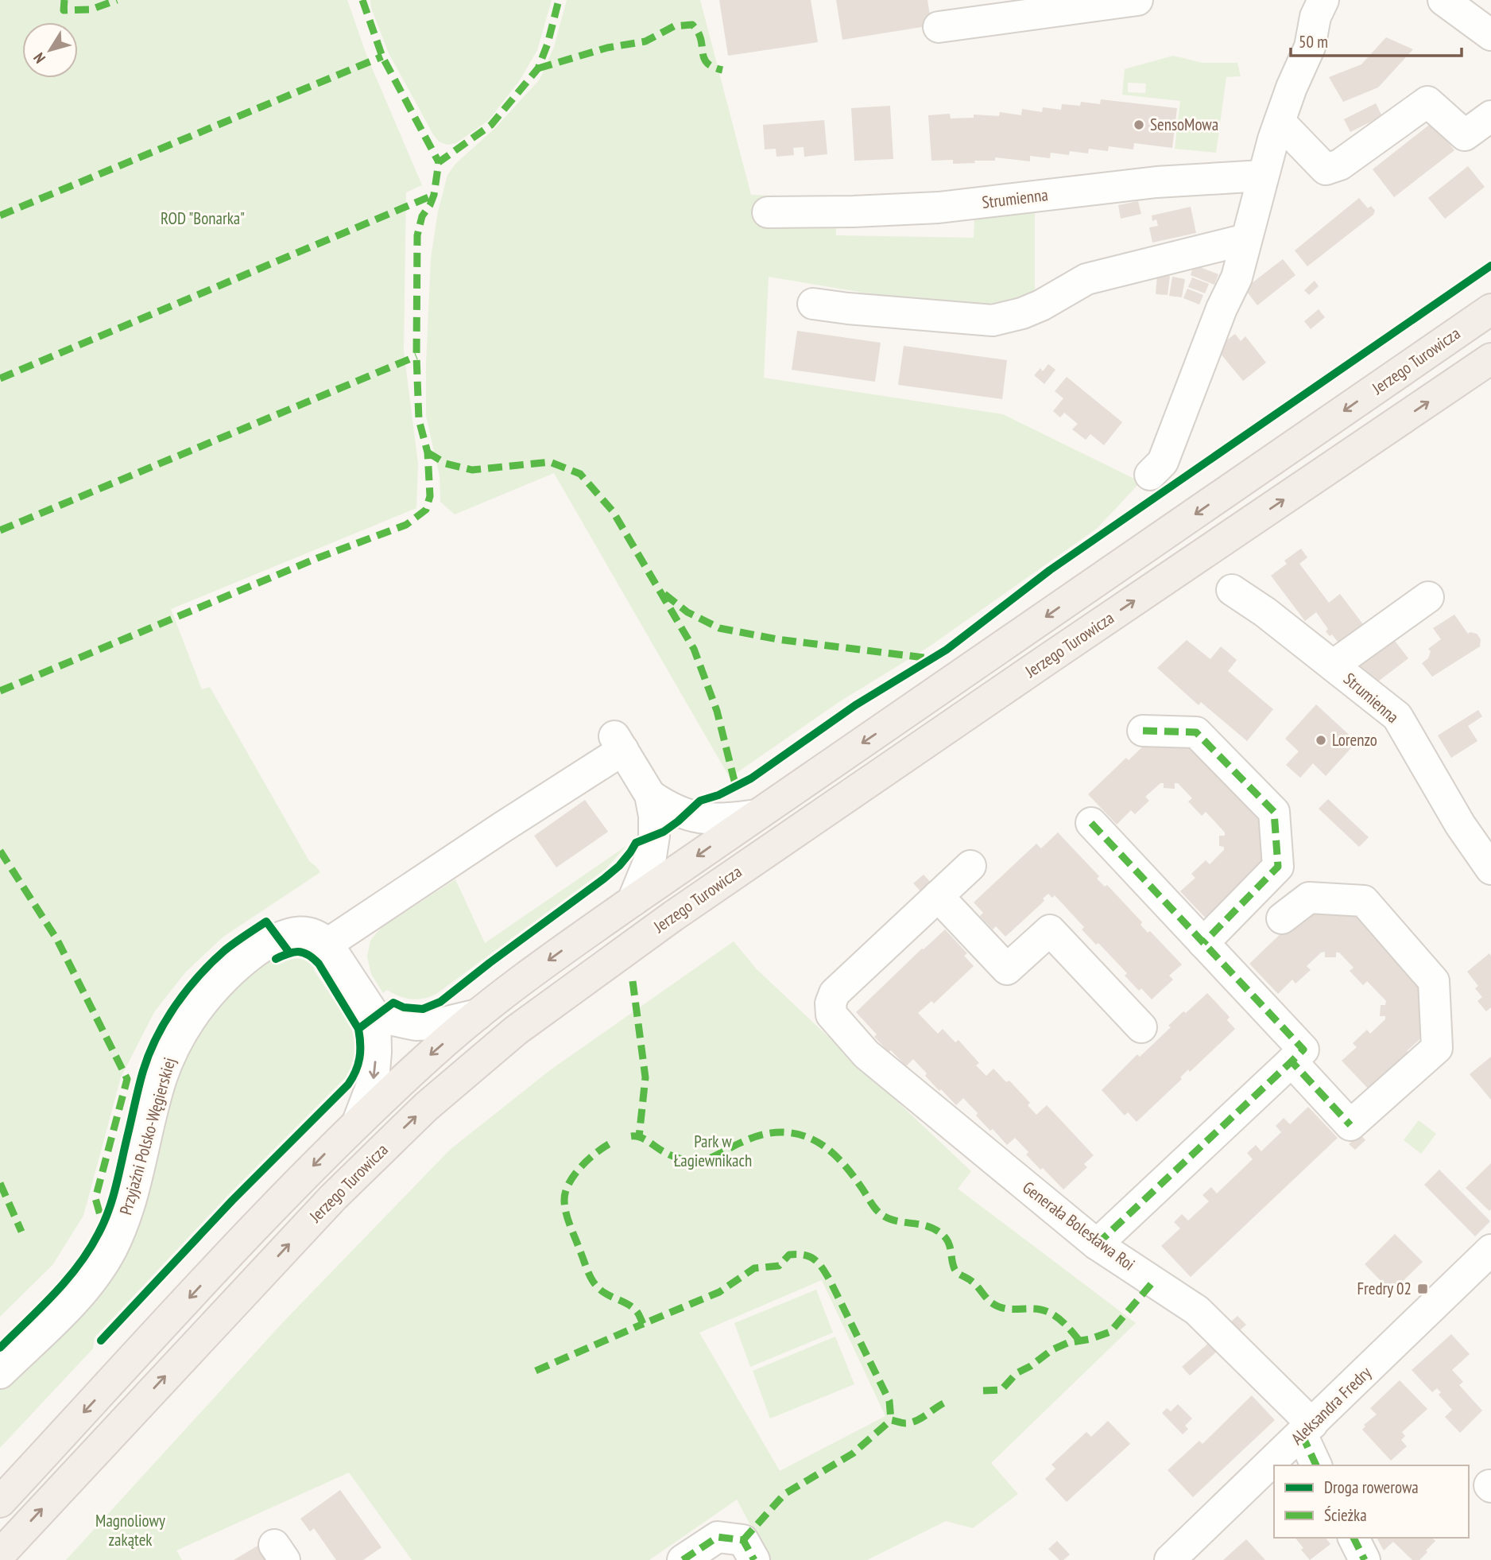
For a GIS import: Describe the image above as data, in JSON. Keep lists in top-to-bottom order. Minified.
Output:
{"streets":{"main road":["Jerzego Turowicza"],"street":["Strumienna","Przyjaźni Polsko-Węgierskiej","Generała Bolesława Roi","Aleksandra Fredry"]},"crossings":[["Generała Bolesława Roi","Aleksandra Fredry"]],"parks":["ROD \"Bonarka\"","Park w Łagiewnikach","Magnoliowy zakątek"],"places":{"other":["SensoMowa","Lorenzo"],"transit":["Fredry 02"]},"legend":["Droga rowerowa","Ścieżka"],"scale_bar":"50 m","north":"bottom left"}
